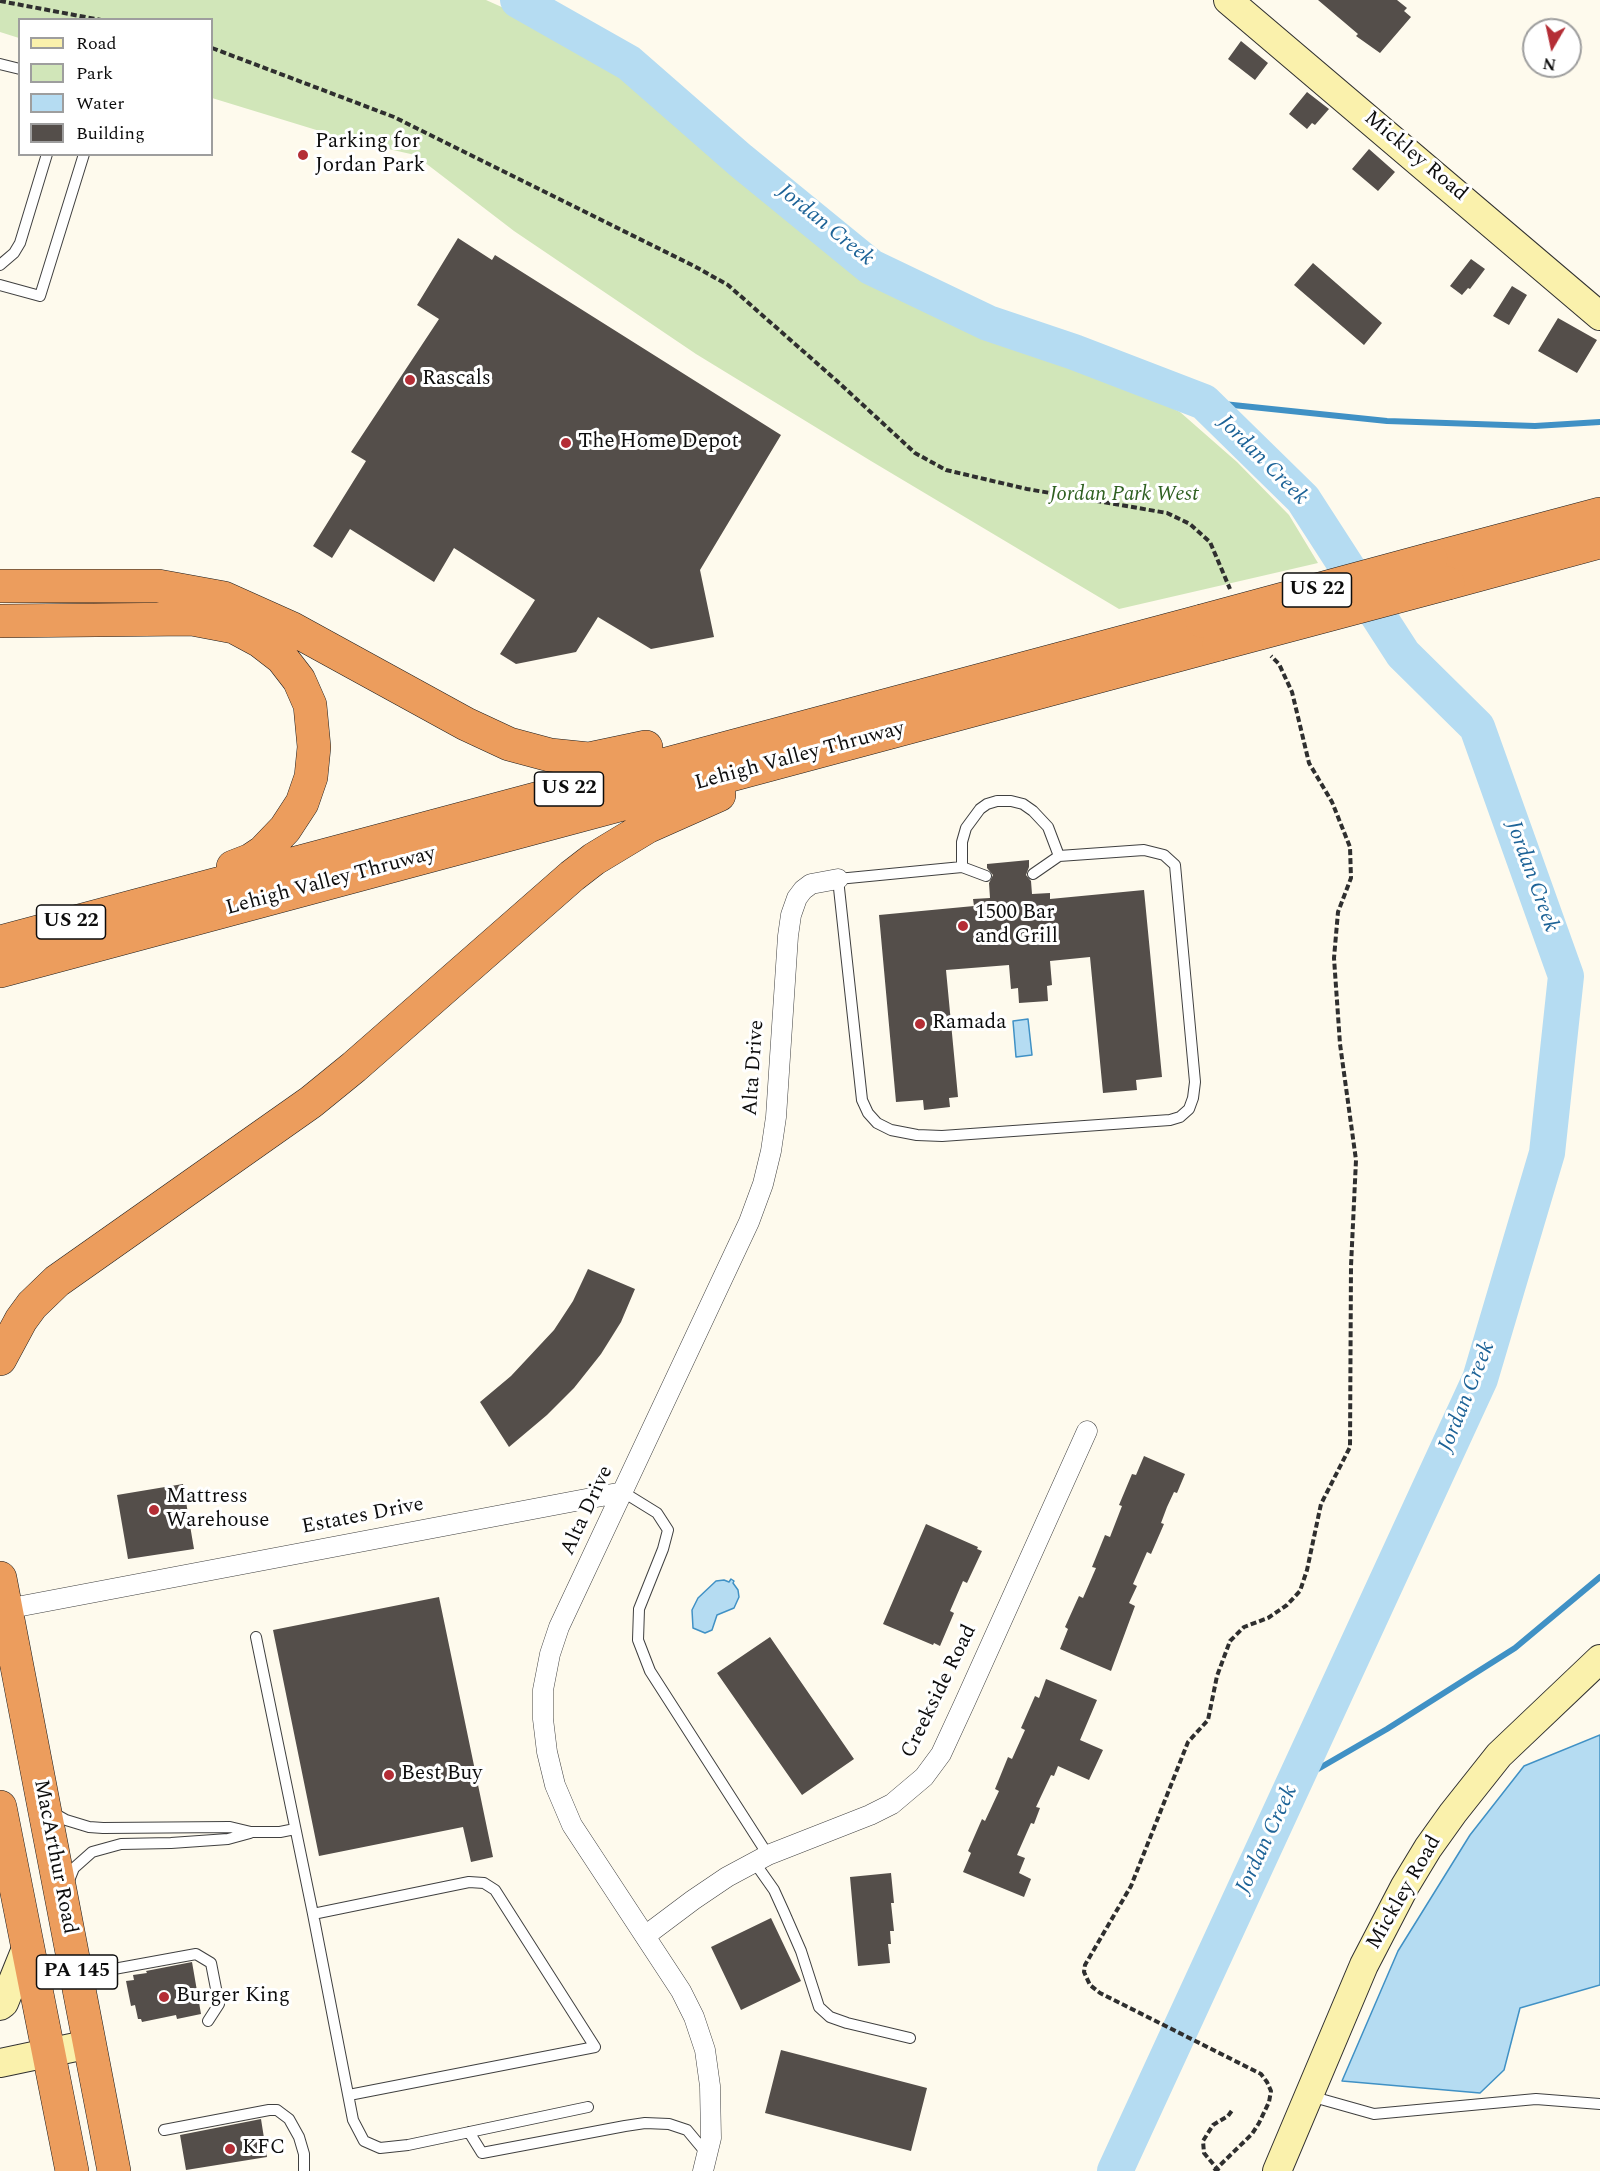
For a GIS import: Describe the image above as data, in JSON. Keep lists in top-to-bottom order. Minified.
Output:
{"streets":{"highway":["US 22","Lehigh Valley Thruway","MacArthur Road","PA 145"],"street":["Mickley Road","Alta Drive","Estates Drive","Creekside Road"]},"crossings":[["Alta Drive","Estates Drive"],["Alta Drive","Creekside Road"],["Estates Drive","MacArthur Road"]],"water":["Jordan Creek"],"parks":["Jordan Park West"],"places":["Parking for Jordan Park","Rascals","The Home Depot","1500 Bar and Grill","Ramada","Mattress Warehouse","Best Buy","Burger King","KFC"],"legend":["Road","Park","Water","Building"],"north":"bottom"}
